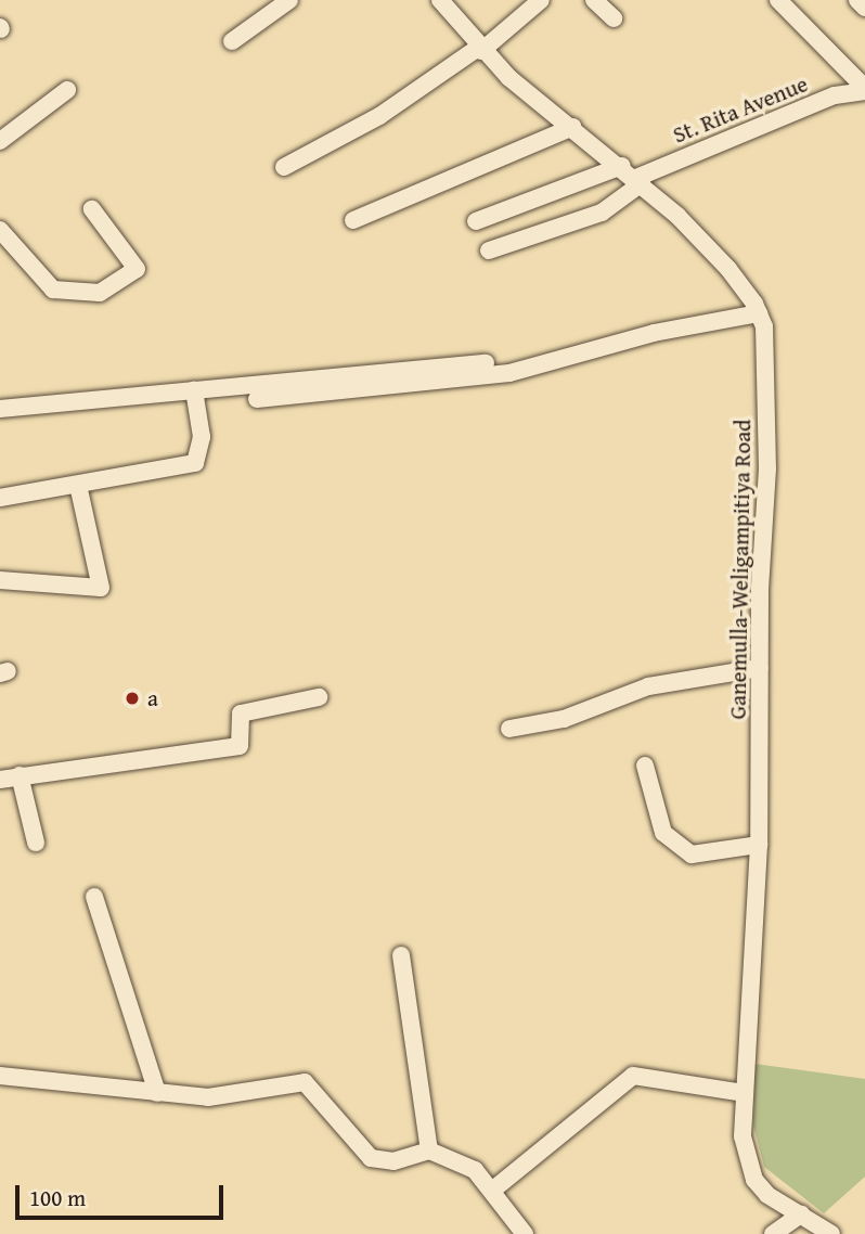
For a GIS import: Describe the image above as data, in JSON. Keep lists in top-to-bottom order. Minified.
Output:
{"streets":{"street":["St. Rita Avenue","Ganemulla-Weligampitiya Road"]},"crossings":[["St. Rita Avenue","Ganemulla-Weligampitiya Road"]],"places":["a"],"scale_bar":"100 m"}
